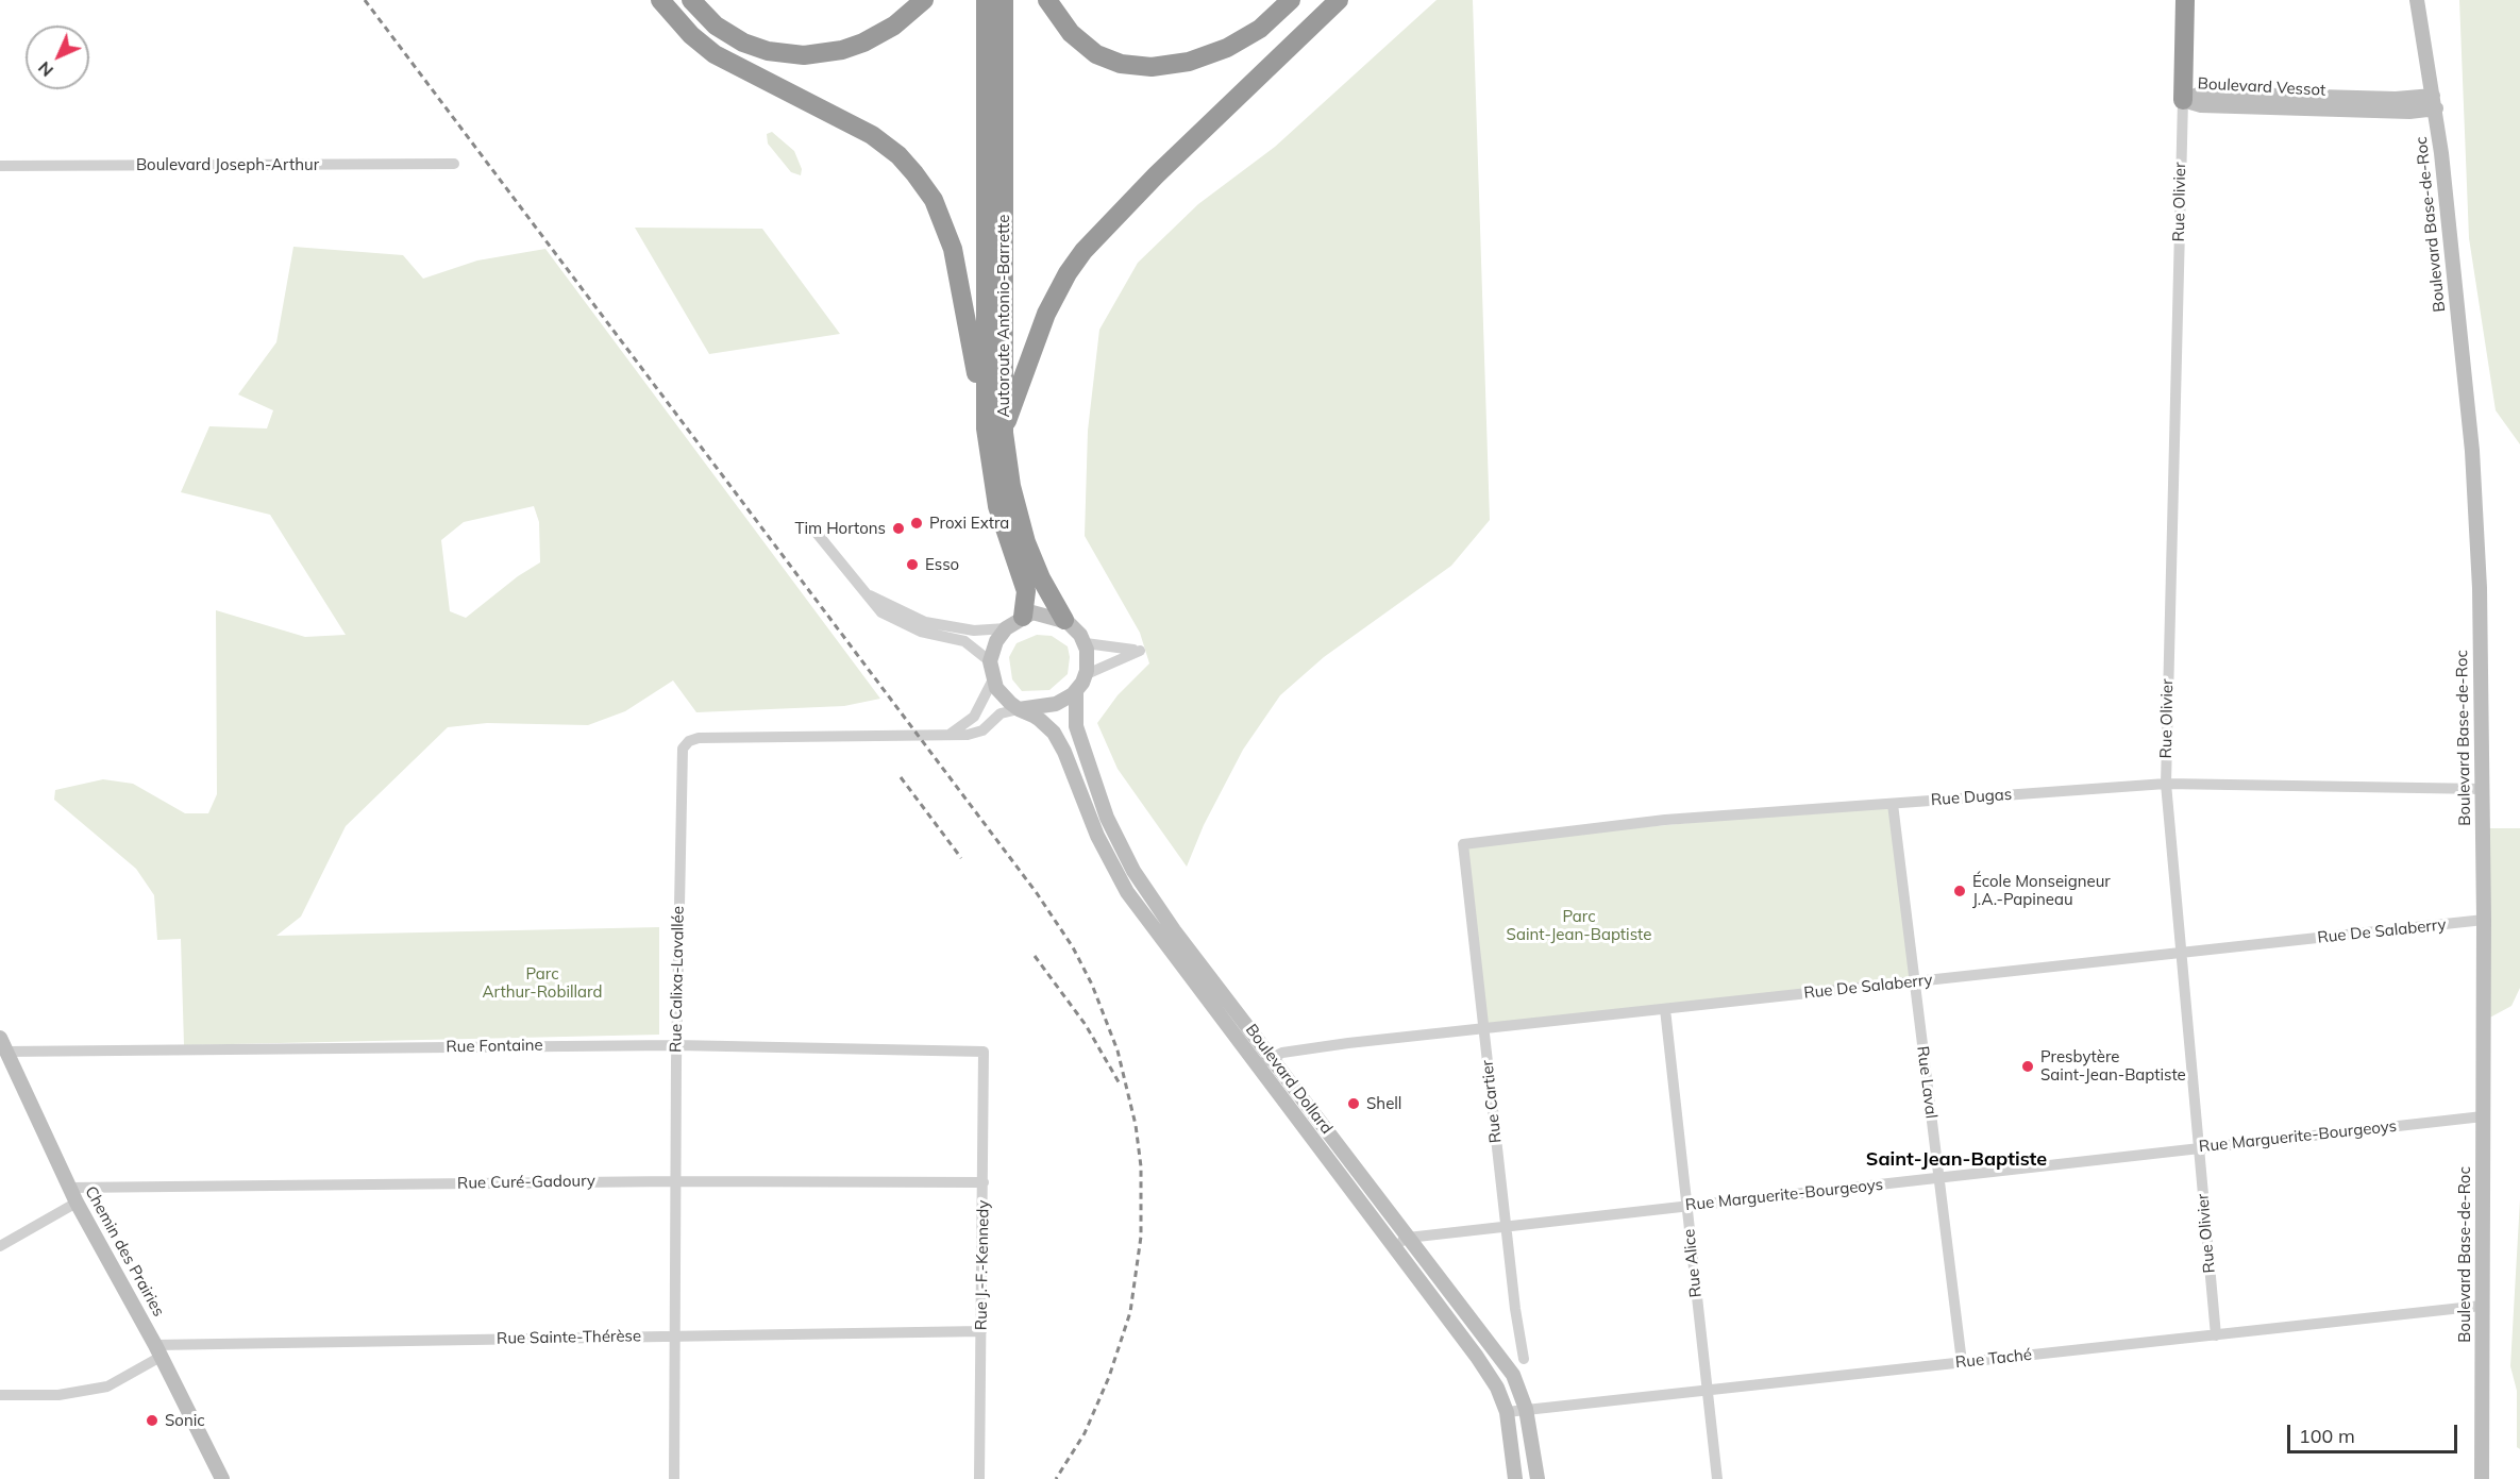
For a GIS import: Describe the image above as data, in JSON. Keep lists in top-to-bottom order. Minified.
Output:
{"streets":{"highway":["Autoroute Antonio-Barrette"],"street":["Boulevard Vessot","Boulevard Joseph-Arthur","Rue Olivier","Boulevard Base-de-Roc","Rue Dugas","Rue De Salaberry","Rue Calixa-Lavallée","Rue Fontaine","Boulevard Dollard","Rue Laval","Rue Cartier","Rue Marguerite-Bourgeoys","Rue Curé-Gadoury","Chemin des Prairies","Rue Alice","Rue J.-F.-Kennedy","Rue Sainte-Thérèse","Rue Taché"]},"crossings":[["Boulevard Vessot","Rue Olivier"],["Boulevard Vessot","Boulevard Base-de-Roc"],["Rue Olivier","Rue Dugas"],["Rue Olivier","Rue De Salaberry"],["Rue Olivier","Rue Marguerite-Bourgeoys"],["Rue Olivier","Rue Taché"],["Boulevard Base-de-Roc","Rue Dugas"],["Boulevard Base-de-Roc","Rue De Salaberry"],["Boulevard Base-de-Roc","Rue Marguerite-Bourgeoys"],["Boulevard Base-de-Roc","Rue Taché"],["Autoroute Antonio-Barrette","Rue Calixa-Lavallée"],["Autoroute Antonio-Barrette","Boulevard Dollard"],["Rue Dugas","Rue Laval"],["Rue Dugas","Rue Cartier"],["Rue De Salaberry","Boulevard Dollard"],["Rue De Salaberry","Rue Laval"],["Rue De Salaberry","Rue Cartier"],["Rue De Salaberry","Rue Alice"],["Rue Calixa-Lavallée","Rue Fontaine"],["Rue Calixa-Lavallée","Boulevard Dollard"],["Rue Calixa-Lavallée","Rue Curé-Gadoury"],["Rue Calixa-Lavallée","Rue Sainte-Thérèse"],["Rue Fontaine","Chemin des Prairies"],["Rue Fontaine","Rue J.-F.-Kennedy"],["Boulevard Dollard","Rue Marguerite-Bourgeoys"],["Boulevard Dollard","Rue Taché"],["Rue Laval","Rue Marguerite-Bourgeoys"],["Rue Laval","Rue Taché"],["Rue Cartier","Rue Marguerite-Bourgeoys"],["Rue Marguerite-Bourgeoys","Rue Alice"],["Rue Curé-Gadoury","Chemin des Prairies"],["Rue Curé-Gadoury","Rue J.-F.-Kennedy"],["Chemin des Prairies","Rue Sainte-Thérèse"],["Rue Alice","Rue Taché"],["Rue J.-F.-Kennedy","Rue Sainte-Thérèse"]],"districts":["Saint-Jean-Baptiste"],"parks":["Parc Saint-Jean-Baptiste","Parc Arthur-Robillard"],"places":["Proxi Extra","Tim Hortons","Esso","École Monseigneur J.A.-Papineau","Presbytère Saint-Jean-Baptiste","Shell","Sonic"],"scale_bar":"100 m","north":"bottom left"}
